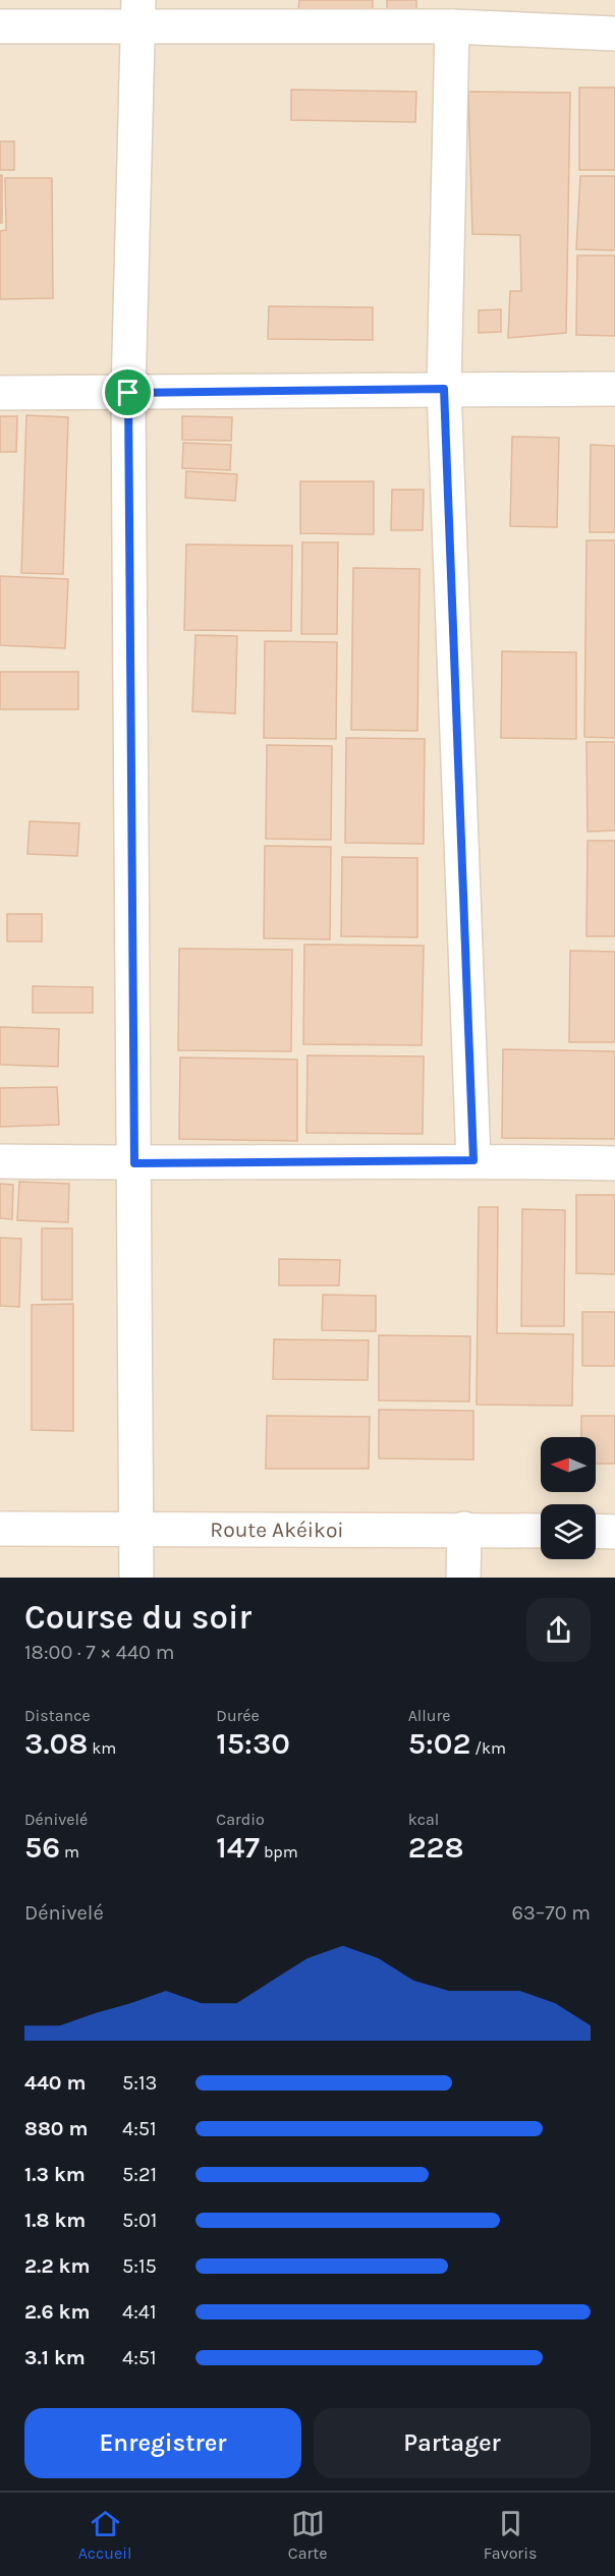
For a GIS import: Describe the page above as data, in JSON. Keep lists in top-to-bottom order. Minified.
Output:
{"streets":{"street":["Route Akéikoi"]},"north":"left","page":{"heading":["Course du soir","18:00 · 7 × 440 m"],"stats":[["Distance","3.08 km"],["Durée","15:30"],["Allure","5:02 /km"],["Dénivelé","56 m"],["Cardio","147 bpm"],["kcal","228"]],"chart":["Dénivelé","63–70 m"],"list":[{"name":"440 m","note":"5:13"},{"name":"880 m","note":"4:51"},{"name":"1.3 km","note":"5:21"},{"name":"1.8 km","note":"5:01"},{"name":"2.2 km","note":"5:15"},{"name":"2.6 km","note":"4:41"},{"name":"3.1 km","note":"4:51"}],"buttons":["Enregistrer","Partager"],"tabs":["Accueil","Carte","Favoris"]}}
